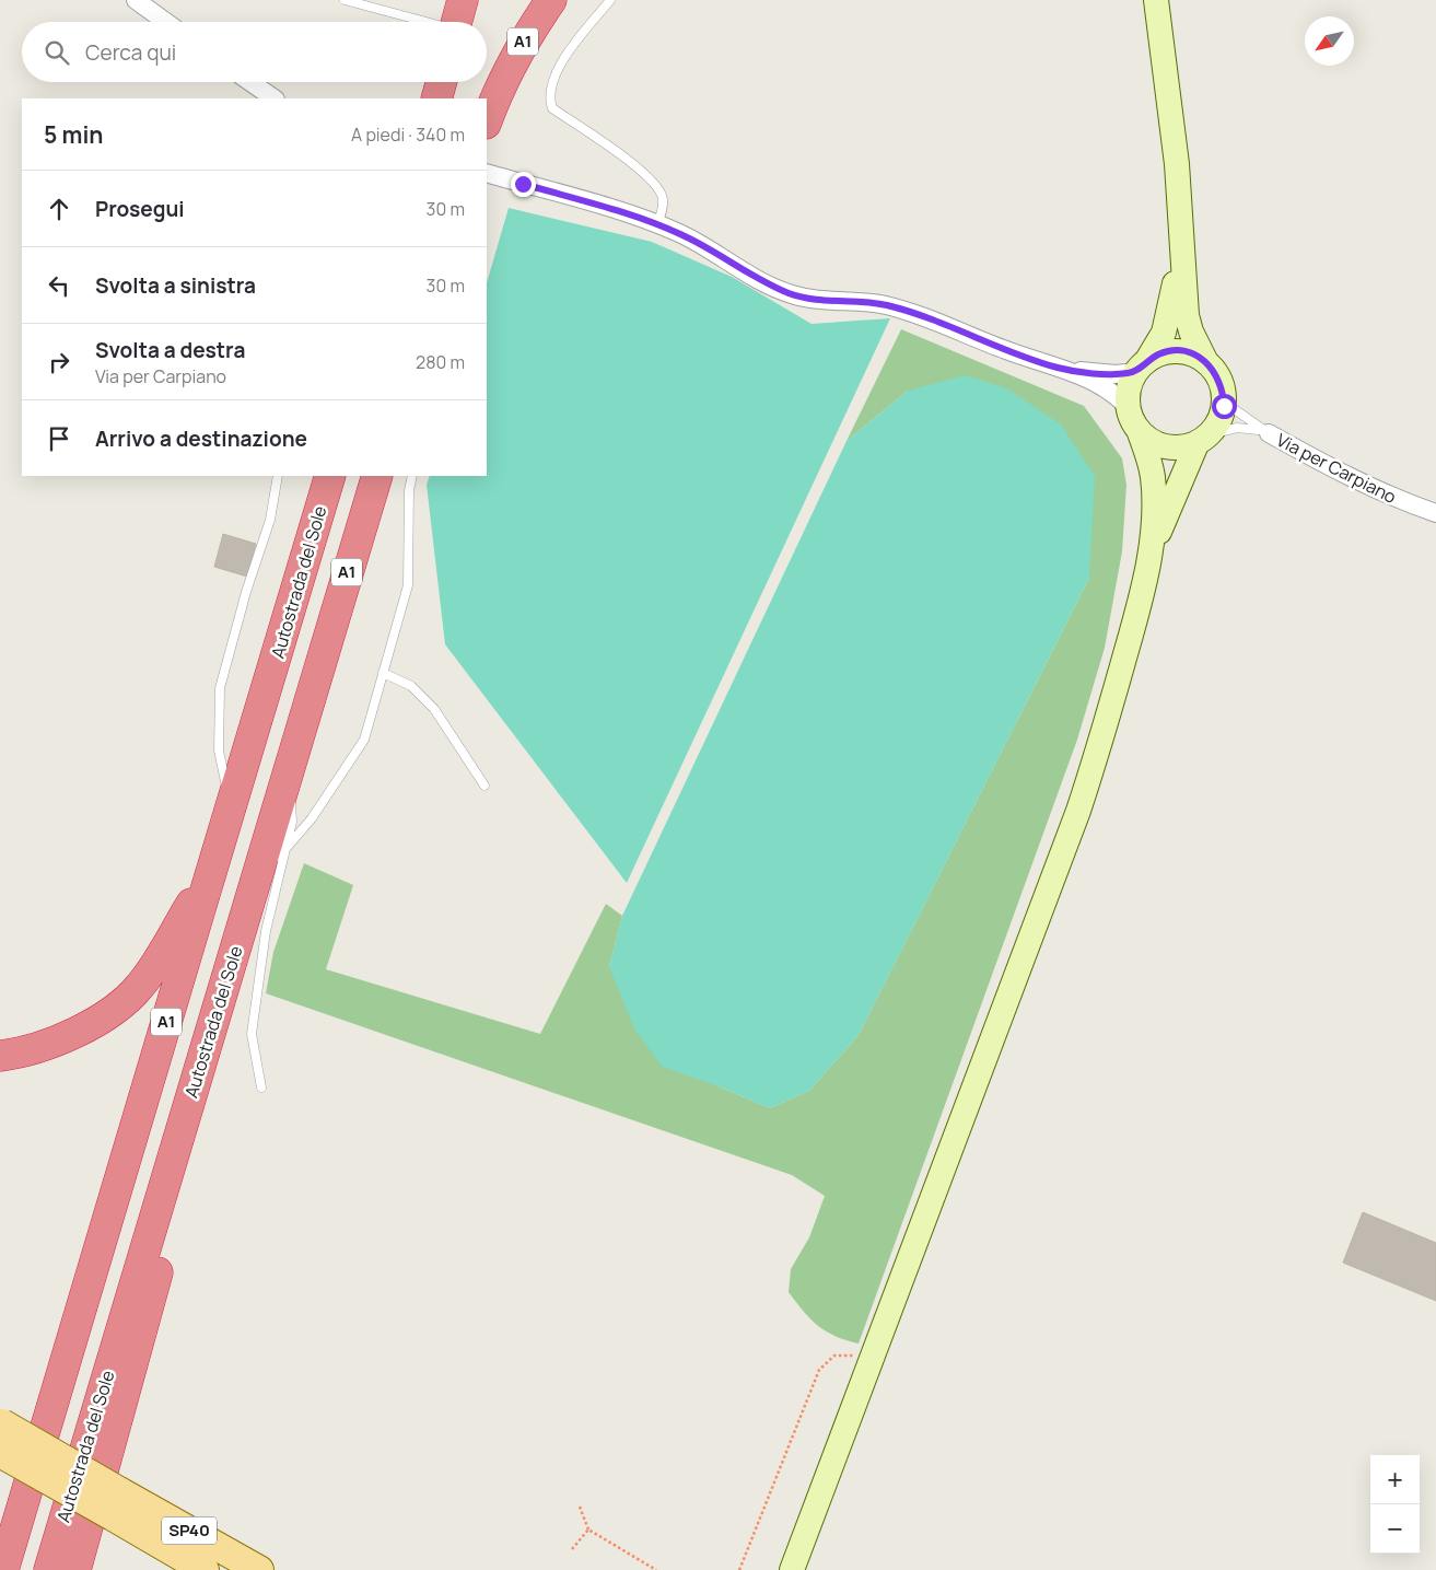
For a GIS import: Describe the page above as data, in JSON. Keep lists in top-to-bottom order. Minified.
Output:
{"streets":{"highway":["A1","Autostrada del Sole"],"main road":["SP40"],"street":["Via per Carpiano"]},"crossings":[["A1","Autostrada del Sole"]],"north":"bottom left","page":{"search":"Cerca qui","heading":["5 min","A piedi · 340 m"],"list":[["Prosegui","30 m"],["Svolta a sinistra","30 m"],["Svolta a destra","Via per Carpiano","280 m"],"Arrivo a destinazione"],"map_buttons":["+","−"]}}
